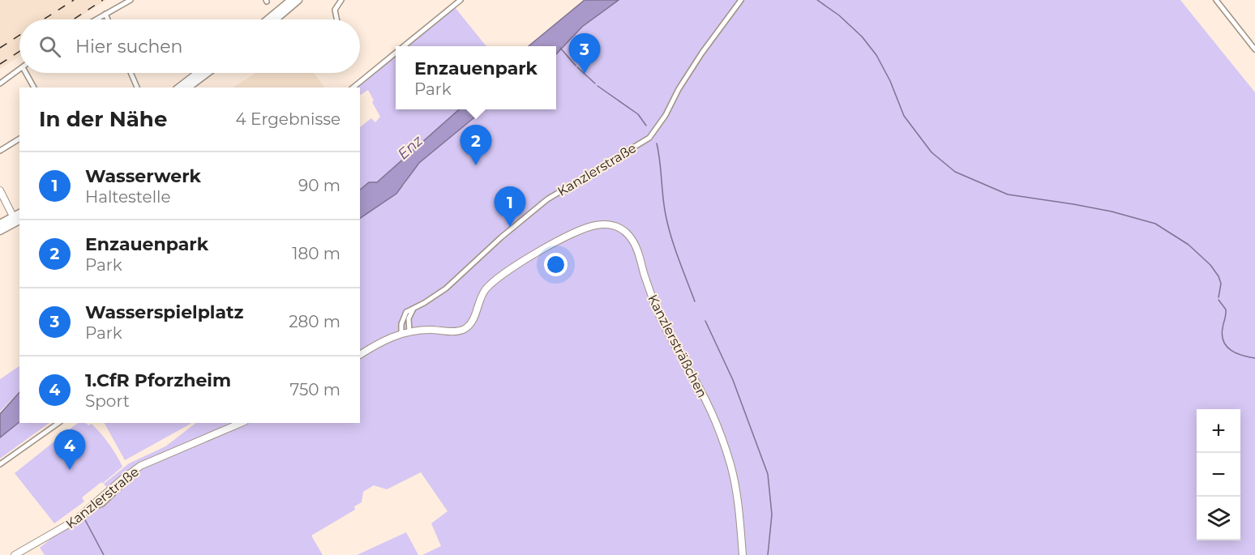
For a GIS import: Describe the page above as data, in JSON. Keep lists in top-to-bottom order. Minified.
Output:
{"streets":{"main road":["Kanzlerstraße","Kanzlersträßchen"]},"crossings":[["Kanzlerstraße","Kanzlersträßchen"]],"water":["Enz"],"page":{"search":"Hier suchen","pins":["3","2","1","4"],"popup":["Enzauenpark","Park"],"heading":["In der Nähe","4 Ergebnisse"],"list":[{"mark":"1","name":"Wasserwerk","note":"Haltestelle","value":"90 m"},{"mark":"2","name":"Enzauenpark","note":"Park","value":"180 m"},{"mark":"3","name":"Wasserspielplatz","note":"Park","value":"280 m"},{"mark":"4","name":"1.CfR Pforzheim","note":"Sport","value":"750 m"}],"map_buttons":["+","−"]}}
